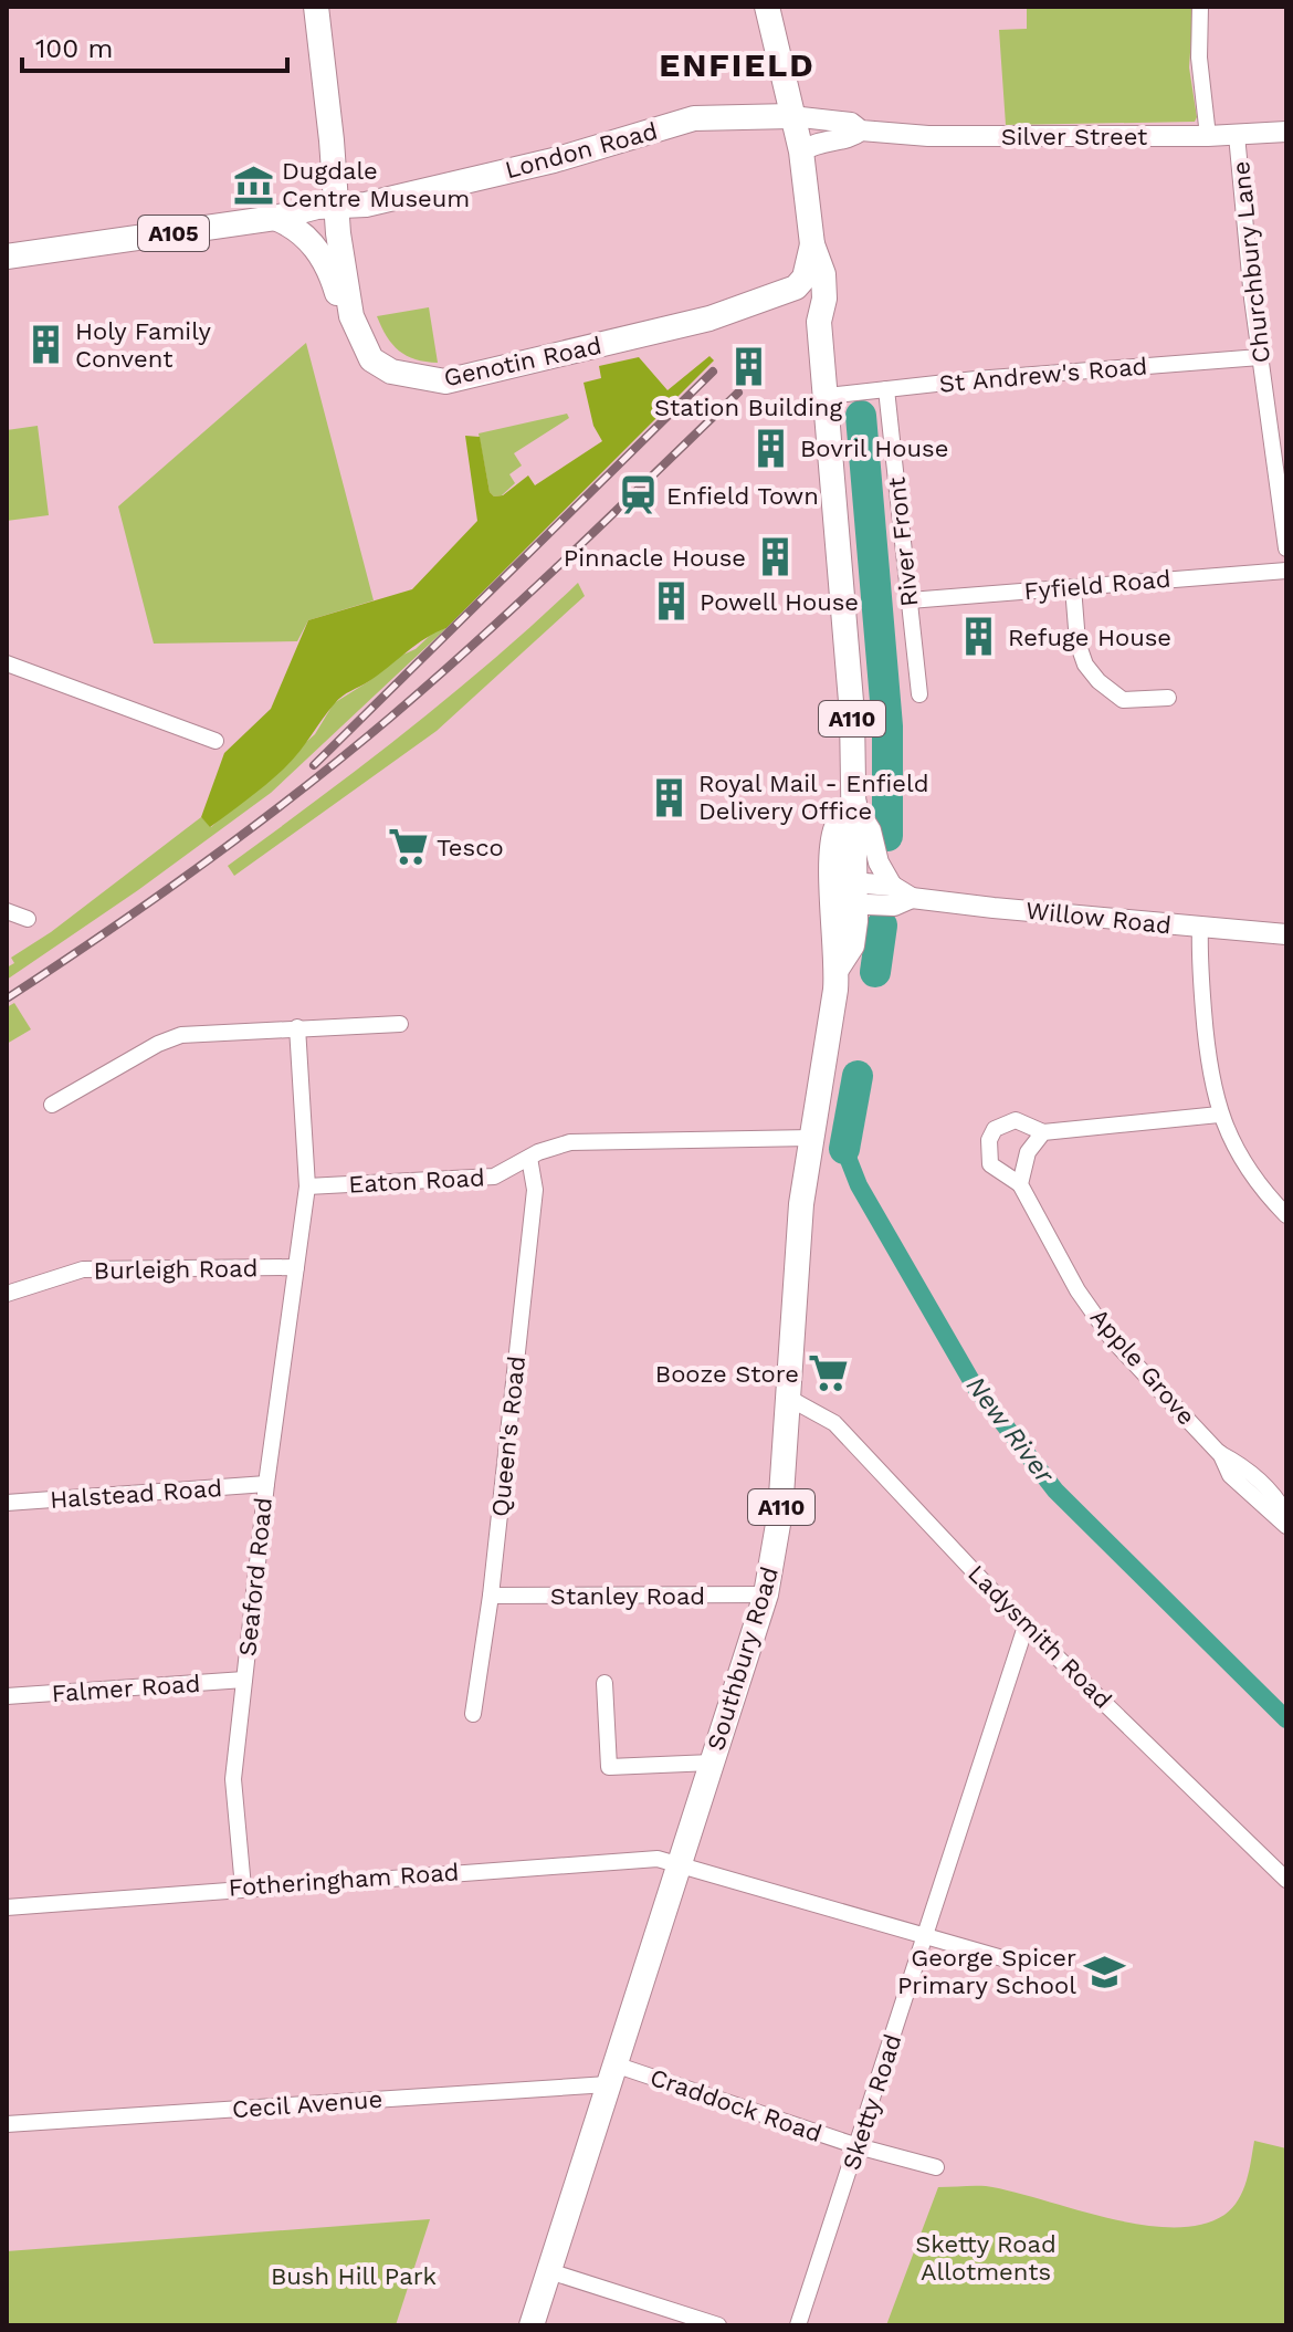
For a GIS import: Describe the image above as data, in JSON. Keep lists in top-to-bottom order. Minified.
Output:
{"streets":{"main road":["London Road","A105","Genotin Road","A110","Southbury Road"],"street":["Silver Street","Churchbury Lane","St Andrew's Road","River Front","Fyfield Road","Willow Road","Eaton Road","Burleigh Road","Apple Grove","Queen's Road","Halstead Road","Seaford Road","Stanley Road","Ladysmith Road","Falmer Road","Fotheringham Road","Sketty Road","Cecil Avenue","Craddock Road"]},"crossings":[["Silver Street","London Road"],["Silver Street","Churchbury Lane"],["Silver Street","Southbury Road"],["London Road","Genotin Road"],["London Road","Southbury Road"],["Churchbury Lane","St Andrew's Road"],["Genotin Road","Southbury Road"],["St Andrew's Road","River Front"],["St Andrew's Road","Southbury Road"],["River Front","Fyfield Road"],["Willow Road","Southbury Road"],["Eaton Road","Queen's Road"],["Eaton Road","Southbury Road"],["Burleigh Road","Seaford Road"],["Queen's Road","Stanley Road"],["Halstead Road","Seaford Road"],["Seaford Road","Falmer Road"],["Seaford Road","Fotheringham Road"],["Stanley Road","Southbury Road"],["Ladysmith Road","Southbury Road"],["Ladysmith Road","Sketty Road"],["Southbury Road","Fotheringham Road"],["Southbury Road","Cecil Avenue"],["Southbury Road","Craddock Road"],["Sketty Road","Craddock Road"],["Cecil Avenue","Craddock Road"]],"districts":["ENFIELD"],"water":["New River"],"parks":["Sketty Road Allotments","Bush Hill Park"],"places":{"museum":["Dugdale Centre Museum"],"building":["Holy Family Convent","Station Building","Bovril House","Pinnacle House","Powell House","Refuge House","Royal Mail - Enfield Delivery Office"],"station":["Enfield Town"],"supermarket":["Tesco","Booze Store"],"school or university":["George Spicer Primary School"]},"scale_bar":"100 m"}
